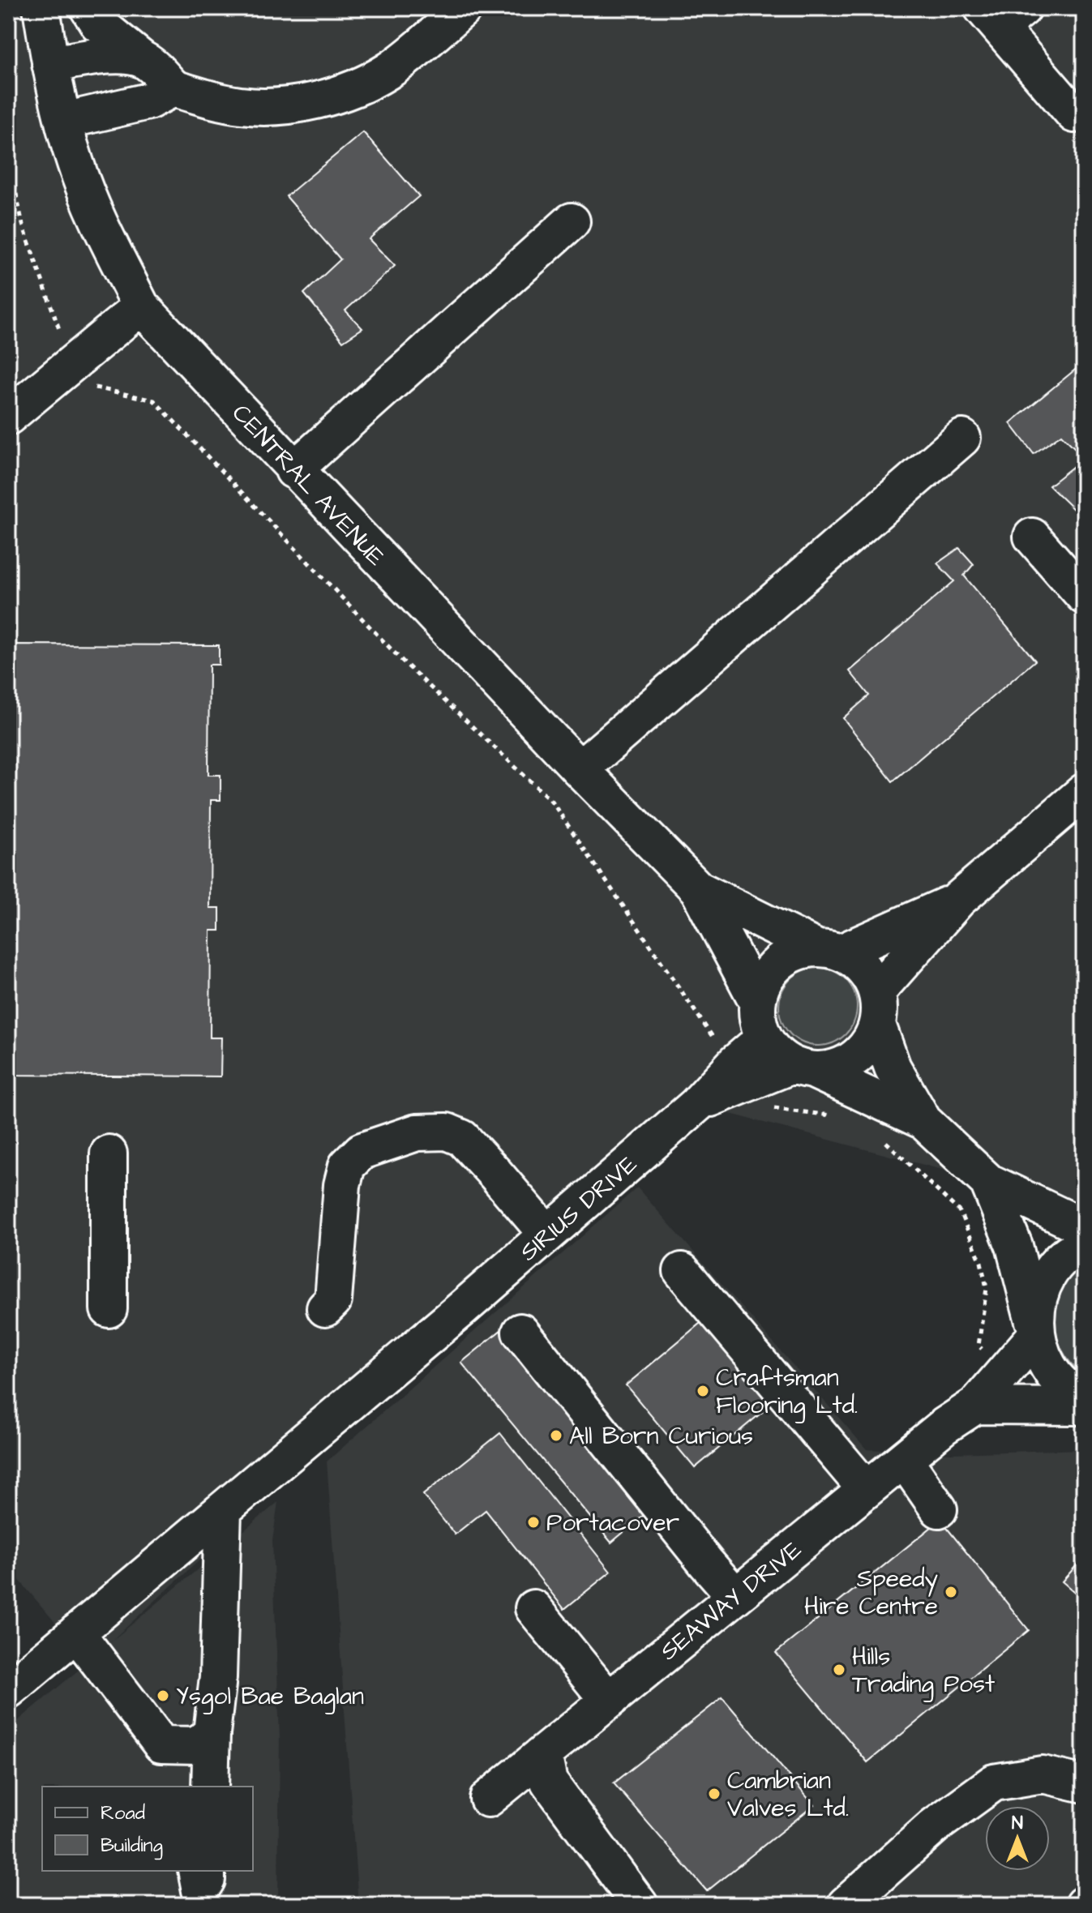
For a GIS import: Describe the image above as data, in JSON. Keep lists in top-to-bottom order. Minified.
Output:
{"streets":{"street":["CENTRAL AVENUE","SIRIUS DRIVE","SEAWAY DRIVE"]},"crossings":[["CENTRAL AVENUE","SIRIUS DRIVE"]],"places":["Craftsman Flooring Ltd.","All Born Curious","Portacover","Speedy Hire Centre","Hills Trading Post","Ysgol Bae Baglan","Cambrian Valves Ltd."],"legend":["Road","Building"],"north":"top"}
